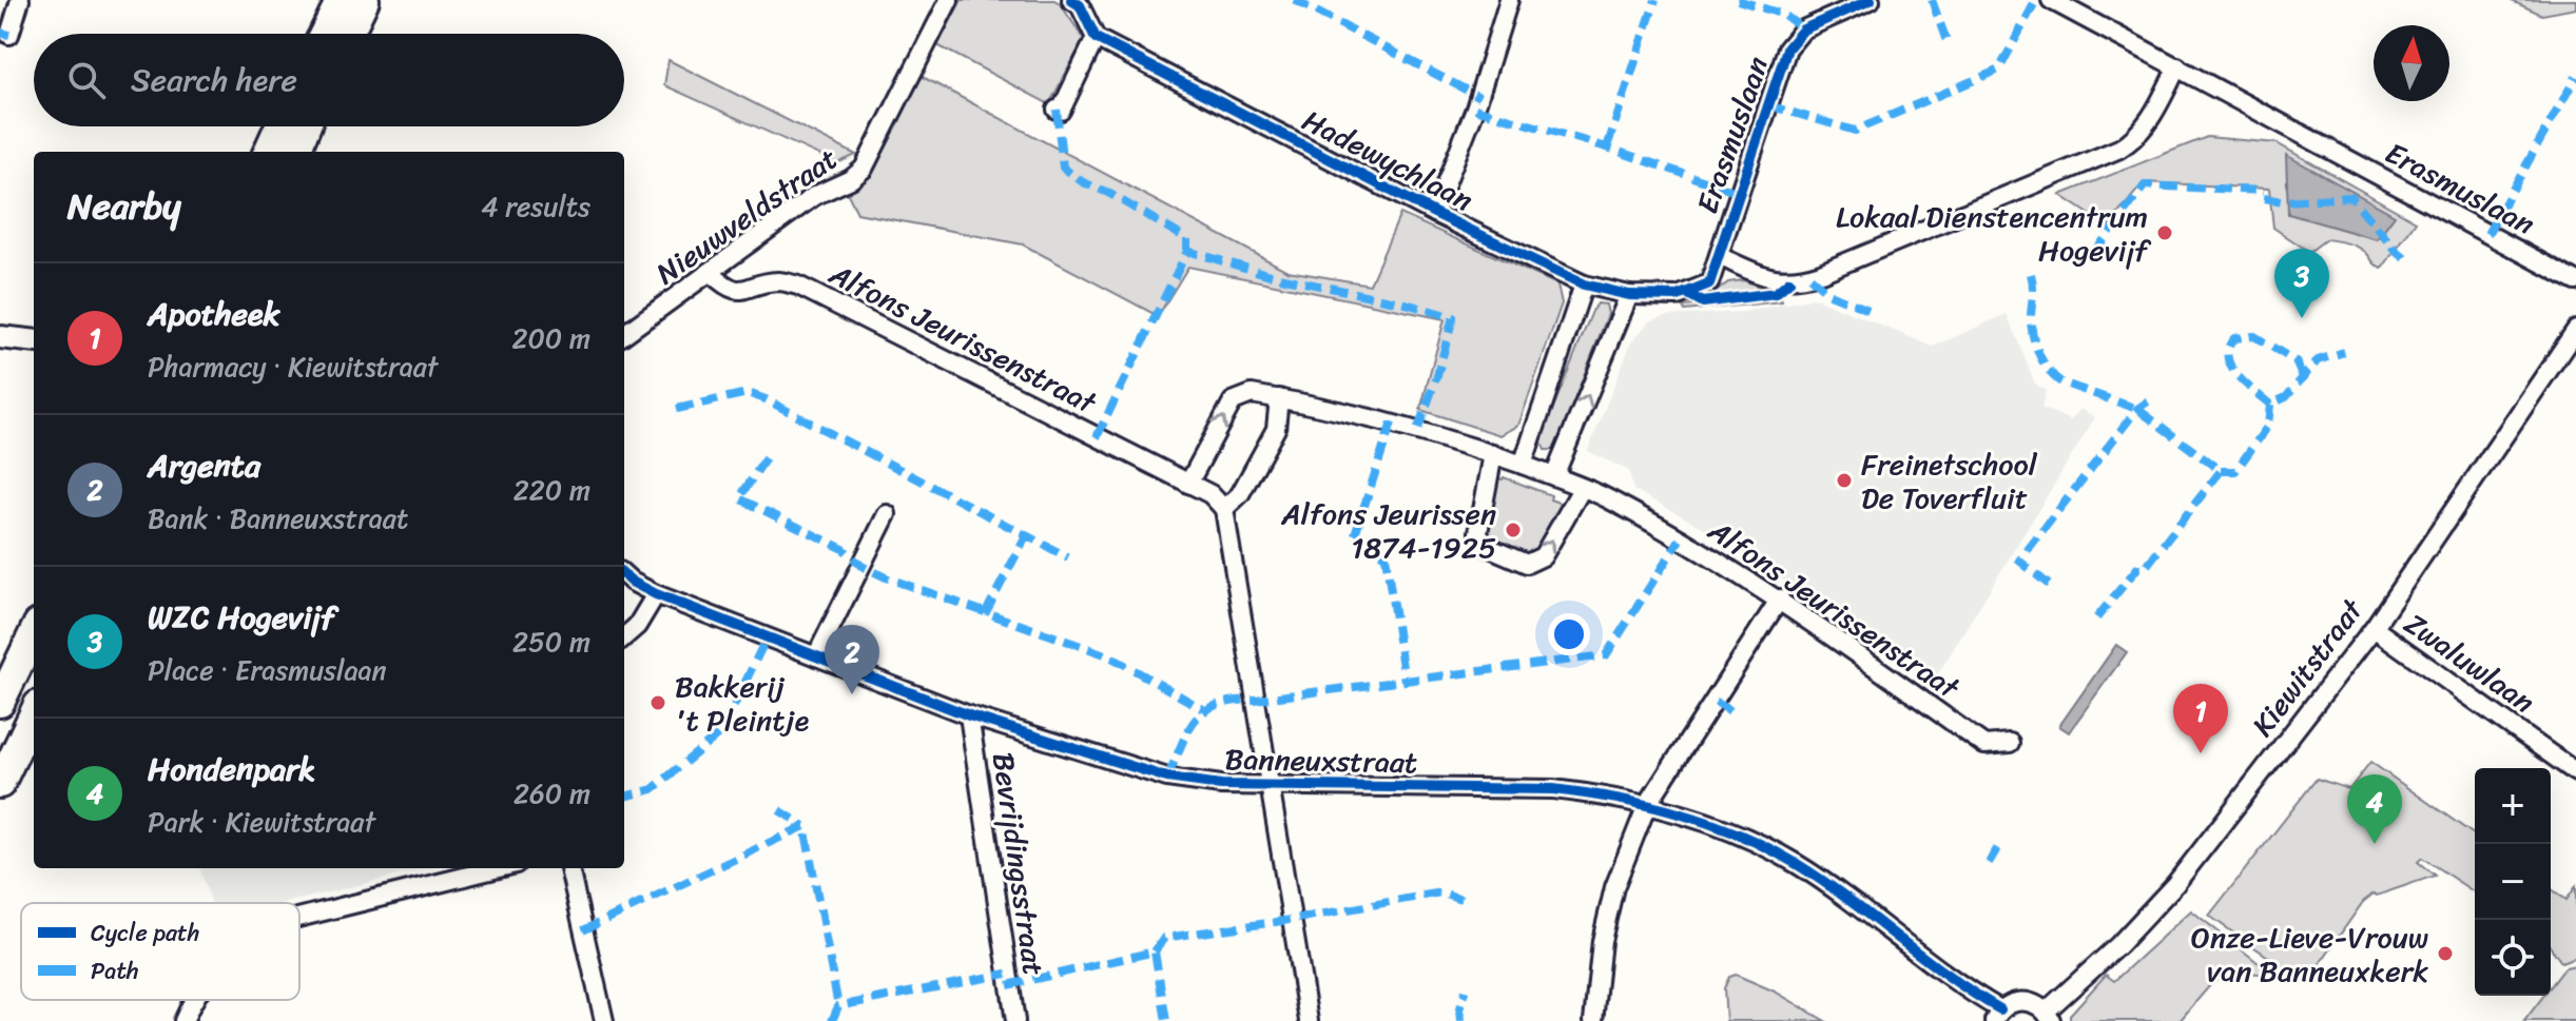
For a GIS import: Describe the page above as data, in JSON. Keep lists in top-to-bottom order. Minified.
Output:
{"streets":{"street":["Erasmuslaan","Hadewychlaan","Nieuwveldstraat","Alfons Jeurissenstraat","Zwaluwlaan","Kiewitstraat","Banneuxstraat","Bevrijdingsstraat"]},"crossings":[["Erasmuslaan","Hadewychlaan"],["Nieuwveldstraat","Alfons Jeurissenstraat"],["Zwaluwlaan","Kiewitstraat"],["Kiewitstraat","Banneuxstraat"],["Banneuxstraat","Bevrijdingsstraat"]],"places":["Lokaal Dienstencentrum Hogevijf","Freinetschool De Toverfluit","Alfons Jeurissen 1874-1925","Bakkerij 't Pleintje","Onze-Lieve-Vrouw van Banneuxkerk"],"legend":["Cycle path","Path"],"north":"top","page":{"search":"Search here","heading":["Nearby","4 results"],"pins":["3","2","1","4"],"list":[{"mark":"1","name":"Apotheek","note":"Pharmacy · Kiewitstraat","value":"200 m"},{"mark":"2","name":"Argenta","note":"Bank · Banneuxstraat","value":"220 m"},{"mark":"3","name":"WZC Hogevijf","note":"Place · Erasmuslaan","value":"250 m"},{"mark":"4","name":"Hondenpark","note":"Park · Kiewitstraat","value":"260 m"}],"map_buttons":["+","−"]}}
